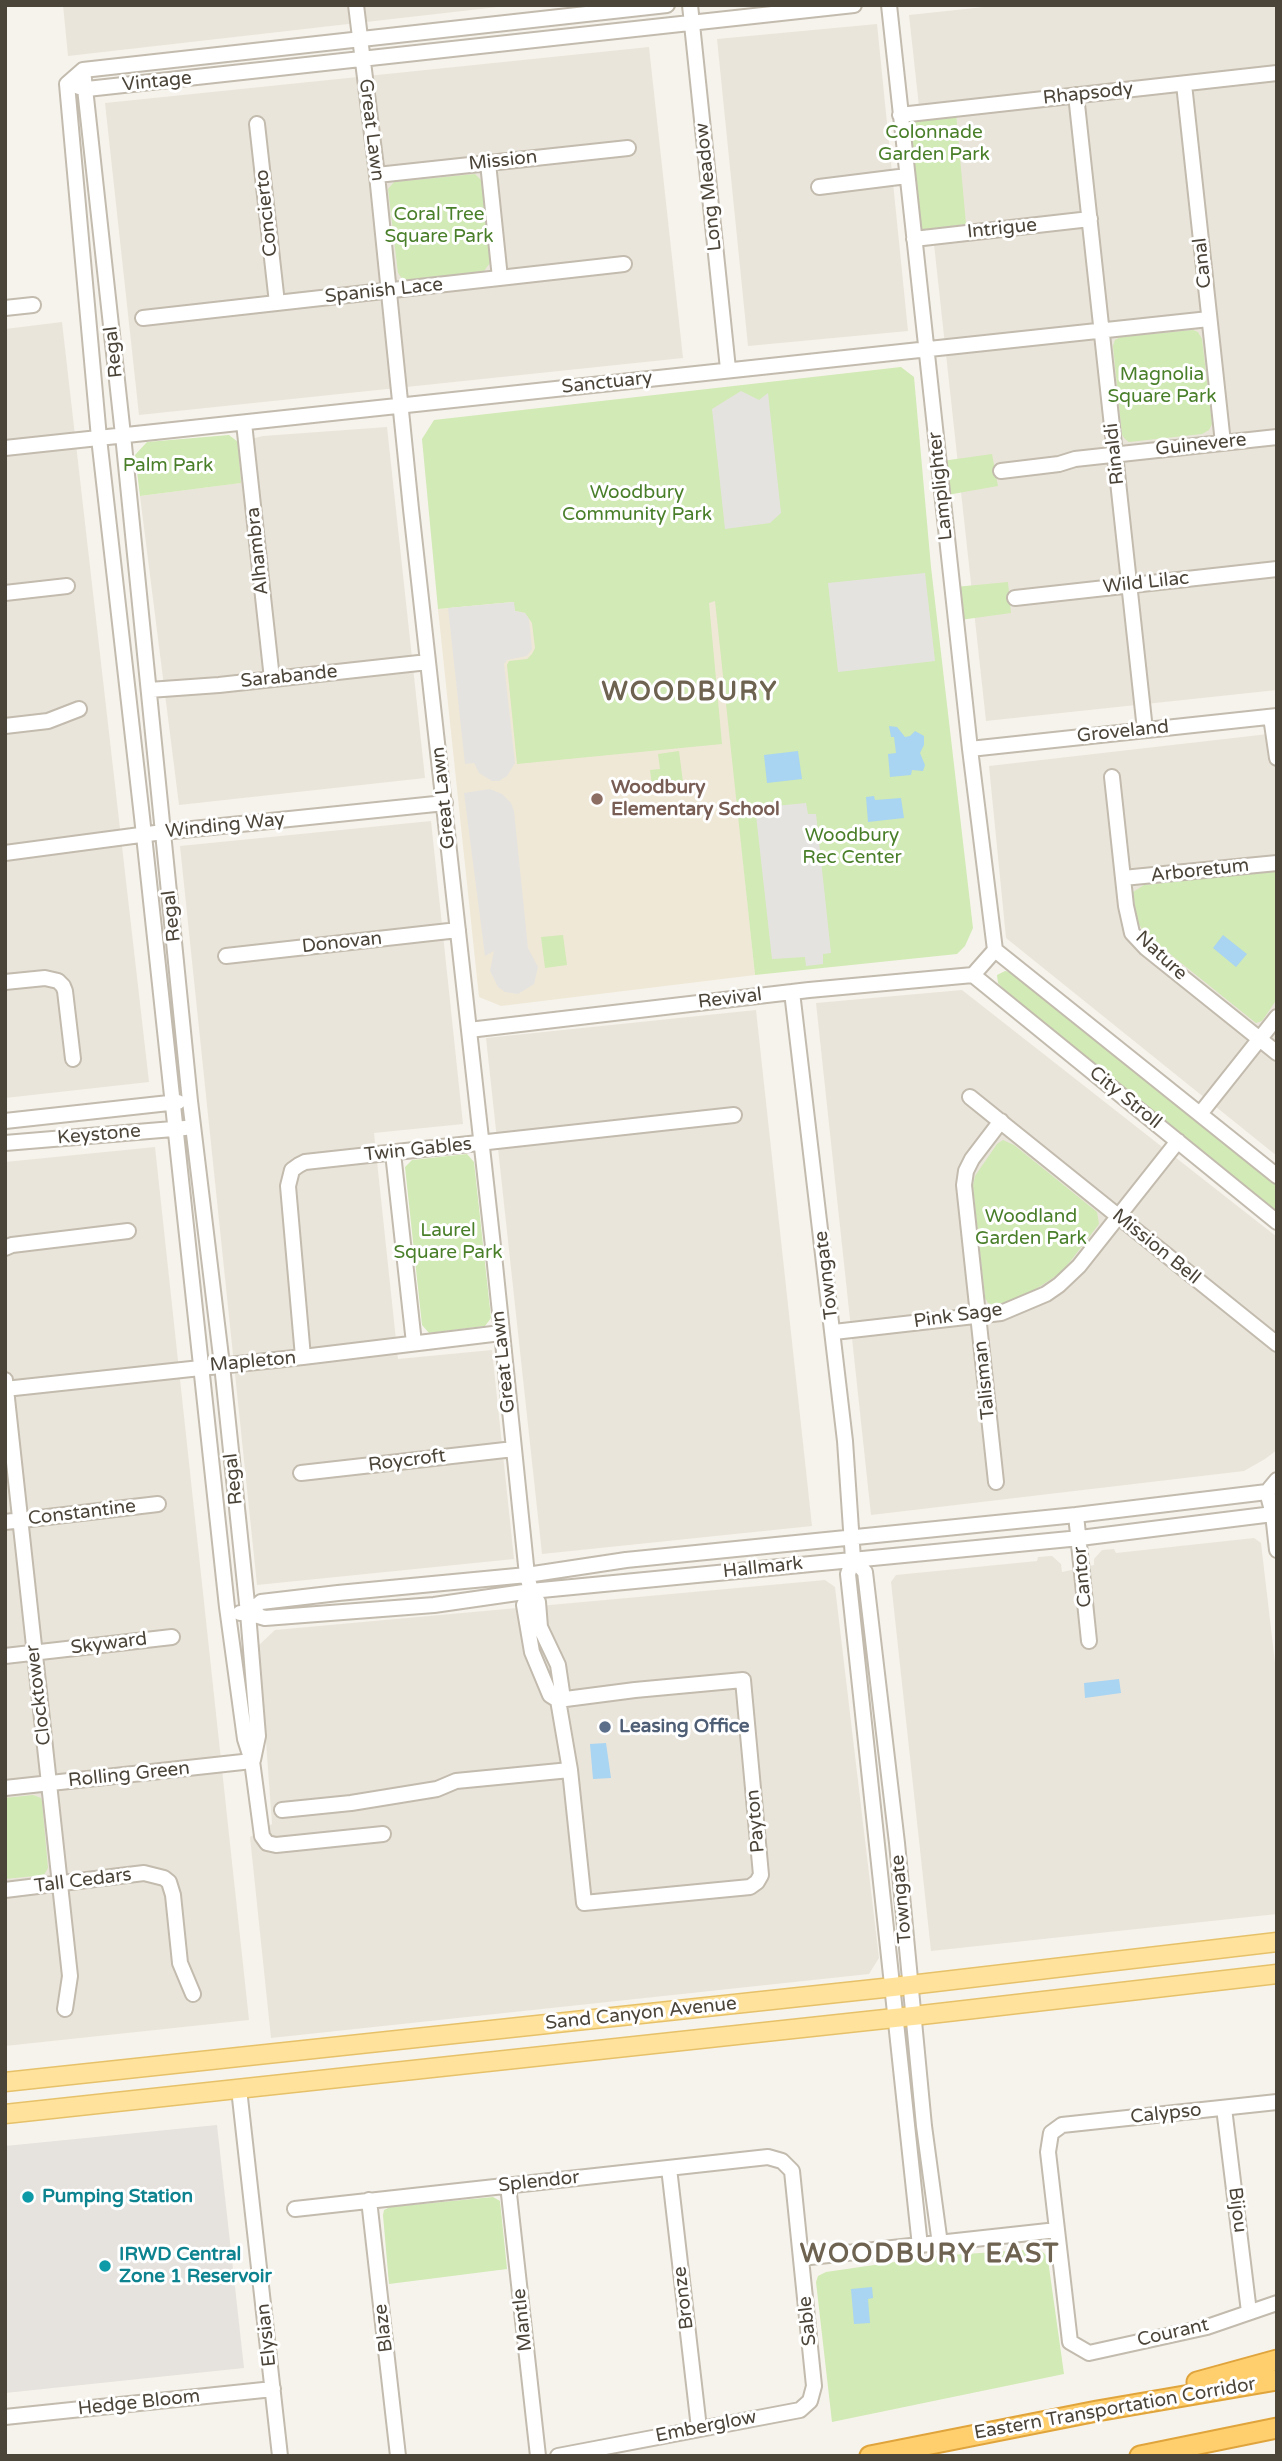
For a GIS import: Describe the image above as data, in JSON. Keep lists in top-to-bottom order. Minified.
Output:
{"streets":{"highway":["Eastern Transportation Corridor"],"main road":["Sand Canyon Avenue"],"street":["Vintage","Rhapsody","Great Lawn","Mission","Long Meadow","Concierto","Intrigue","Canal","Spanish Lace","Regal","Sanctuary","Guinevere","Rinaldi","Lamplighter","Alhambra","Wild Lilac","Sarabande","Groveland","Winding Way","Arboretum","Donovan","Nature","Revival","City Stroll","Keystone","Twin Gables","Mission Bell","Towngate","Pink Sage","Mapleton","Talisman","Roycroft","Constantine","Hallmark","Cantor","Skyward","Clocktower","Rolling Green","Payton","Tall Cedars","Calypso","Splendor","Bijou","Bronze","Mantle","Sable","Blaze","Courant","Elysian","Hedge Bloom","Emberglow"]},"crossings":[["Vintage","Great Lawn"],["Vintage","Long Meadow"],["Vintage","Regal"],["Rhapsody","Canal"],["Rhapsody","Rinaldi"],["Rhapsody","Lamplighter"],["Great Lawn","Mission"],["Great Lawn","Spanish Lace"],["Great Lawn","Sanctuary"],["Great Lawn","Sarabande"],["Great Lawn","Winding Way"],["Great Lawn","Donovan"],["Great Lawn","Revival"],["Great Lawn","Twin Gables"],["Great Lawn","Mapleton"],["Great Lawn","Roycroft"],["Great Lawn","Hallmark"],["Great Lawn","Payton"],["Long Meadow","Sanctuary"],["Concierto","Spanish Lace"],["Intrigue","Rinaldi"],["Intrigue","Lamplighter"],["Canal","Sanctuary"],["Canal","Guinevere"],["Regal","Sanctuary"],["Regal","Sarabande"],["Regal","Winding Way"],["Regal","Keystone"],["Regal","Mapleton"],["Regal","Hallmark"],["Regal","Rolling Green"],["Sanctuary","Rinaldi"],["Sanctuary","Lamplighter"],["Sanctuary","Alhambra"],["Guinevere","Rinaldi"],["Rinaldi","Wild Lilac"],["Rinaldi","Groveland"],["Lamplighter","Groveland"],["Lamplighter","City Stroll"],["Alhambra","Sarabande"],["Arboretum","Nature"],["Revival","City Stroll"],["Revival","Towngate"],["City Stroll","Pink Sage"],["Twin Gables","Mapleton"],["Mission Bell","Pink Sage"],["Mission Bell","Talisman"],["Towngate","Pink Sage"],["Towngate","Hallmark"],["Towngate","Sand Canyon Avenue"],["Pink Sage","Talisman"],["Mapleton","Clocktower"],["Constantine","Clocktower"],["Hallmark","Cantor"],["Hallmark","Payton"],["Skyward","Clocktower"],["Clocktower","Rolling Green"],["Clocktower","Tall Cedars"],["Sand Canyon Avenue","Elysian"],["Calypso","Bijou"],["Calypso","Courant"],["Splendor","Bronze"],["Splendor","Mantle"],["Splendor","Sable"],["Splendor","Blaze"],["Bijou","Courant"],["Bronze","Emberglow"],["Sable","Emberglow"],["Elysian","Hedge Bloom"]],"districts":["WOODBURY","WOODBURY EAST"],"parks":["Colonnade Garden Park","Coral Tree Square Park","Magnolia Square Park","Palm Park","Woodbury Community Park","Woodbury Rec Center","Woodland Garden Park","Laurel Square Park"],"places":["Woodbury Elementary School","Leasing Office","Pumping Station","IRWD Central Zone 1 Reservoir"]}
